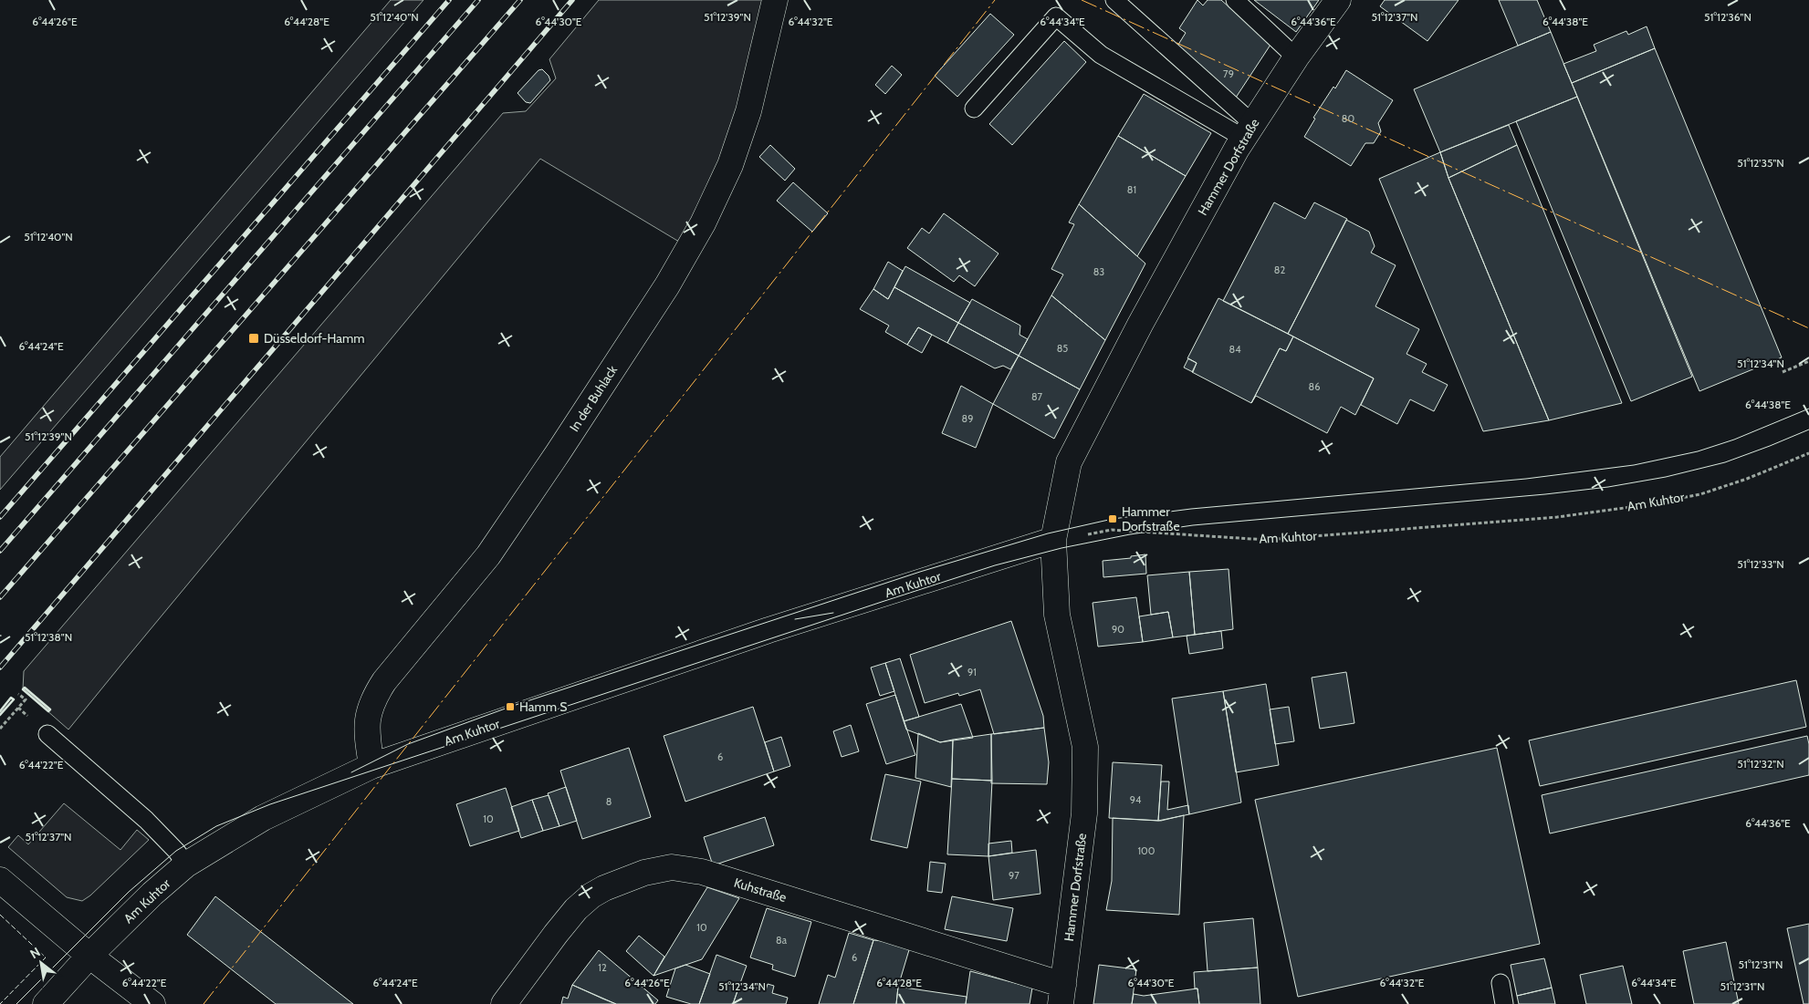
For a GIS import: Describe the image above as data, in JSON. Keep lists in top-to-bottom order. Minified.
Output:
{"streets":{"street":["Hammer Dorfstraße","In der Buhlack","Am Kuhtor","Kuhstraße"]},"crossings":[["Hammer Dorfstraße","Am Kuhtor"],["Hammer Dorfstraße","Kuhstraße"],["In der Buhlack","Am Kuhtor"]],"places":{"transit":["Düsseldorf-Hamm","Hammer Dorfstraße","Hamm S"]},"house_numbers":["79","80","81","82","83","85","84","86","87","89","90","91","6","94","8","10","100","97","10","8a","6","12"],"north":"top left","coordinates":["51°12'36\"N","51°12'40\"N","51°12'39\"N","51°12'37\"N","6°44'38\"E","6°44'26\"E","6°44'28\"E","6°44'30\"E","6°44'32\"E","6°44'34\"E","6°44'36\"E","51°12'35\"N","6°44'24\"E","51°12'34\"N","51°12'33\"N","51°12'38\"N","51°12'32\"N","6°44'22\"E","51°12'31\"N"]}
